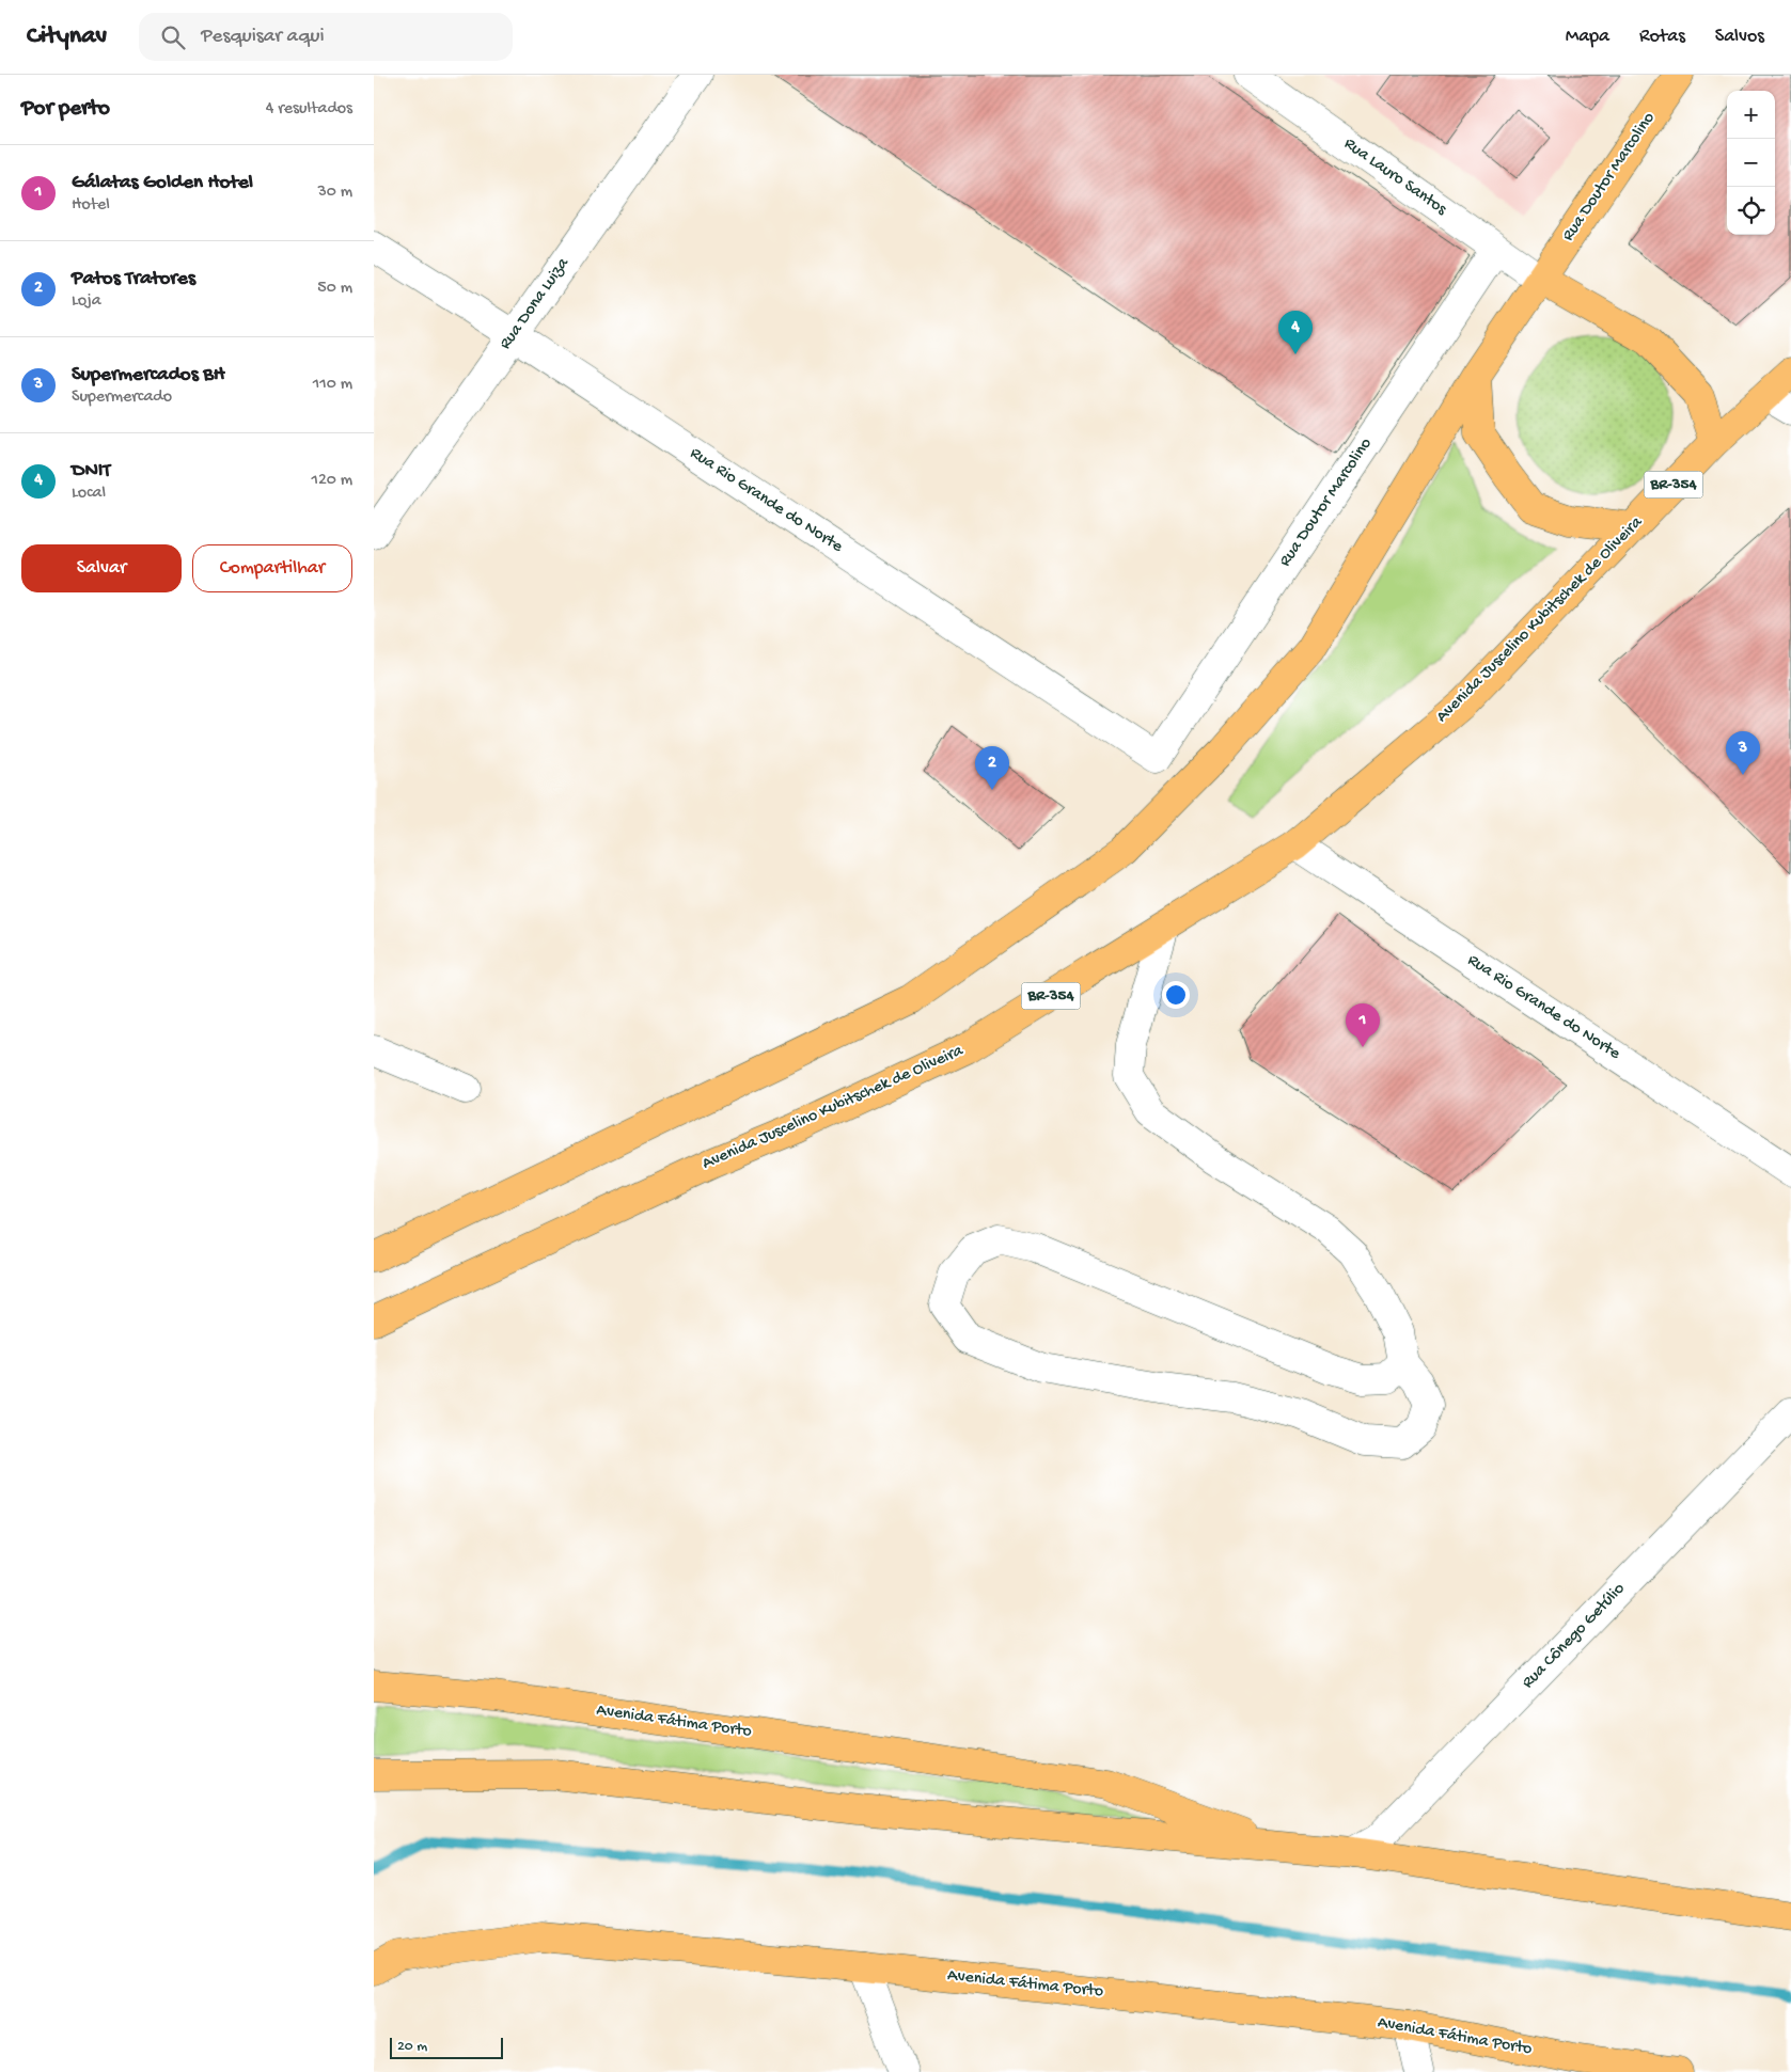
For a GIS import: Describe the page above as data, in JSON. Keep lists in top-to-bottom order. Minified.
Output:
{"streets":{"main road":["Rua Doutor Marcolino","BR-354","Avenida Juscelino Kubitschek de Oliveira","Avenida Fátima Porto"],"street":["Rua Lauro Santos","Rua Dona Luiza","Rua Rio Grande do Norte","Rua Cônego Getúlio"]},"crossings":[["Rua Lauro Santos","Rua Doutor Marcolino"],["Rua Doutor Marcolino","Rua Rio Grande do Norte"],["Rua Dona Luiza","Rua Rio Grande do Norte"],["BR-354","Avenida Juscelino Kubitschek de Oliveira"],["Rua Rio Grande do Norte","Avenida Juscelino Kubitschek de Oliveira"],["Rua Cônego Getúlio","Avenida Fátima Porto"]],"scale_bar":"20 m","page":{"header":"Citynav","search":"Pesquisar aqui","nav":["Mapa","Rotas","Salvos"],"heading":["Por perto","4 resultados"],"map_buttons":["+","−"],"list":[{"mark":"1","name":"Gálatas Golden Hotel","note":"Hotel","value":"30 m"},{"mark":"2","name":"Patos Tratores","note":"Loja","value":"50 m"},{"mark":"3","name":"Supermercados BH","note":"Supermercado","value":"110 m"},{"mark":"4","name":"DNIT","note":"Local","value":"120 m"}],"pins":["4","3","2","1"],"buttons":["Salvar","Compartilhar"],"scale":"20 m"}}
